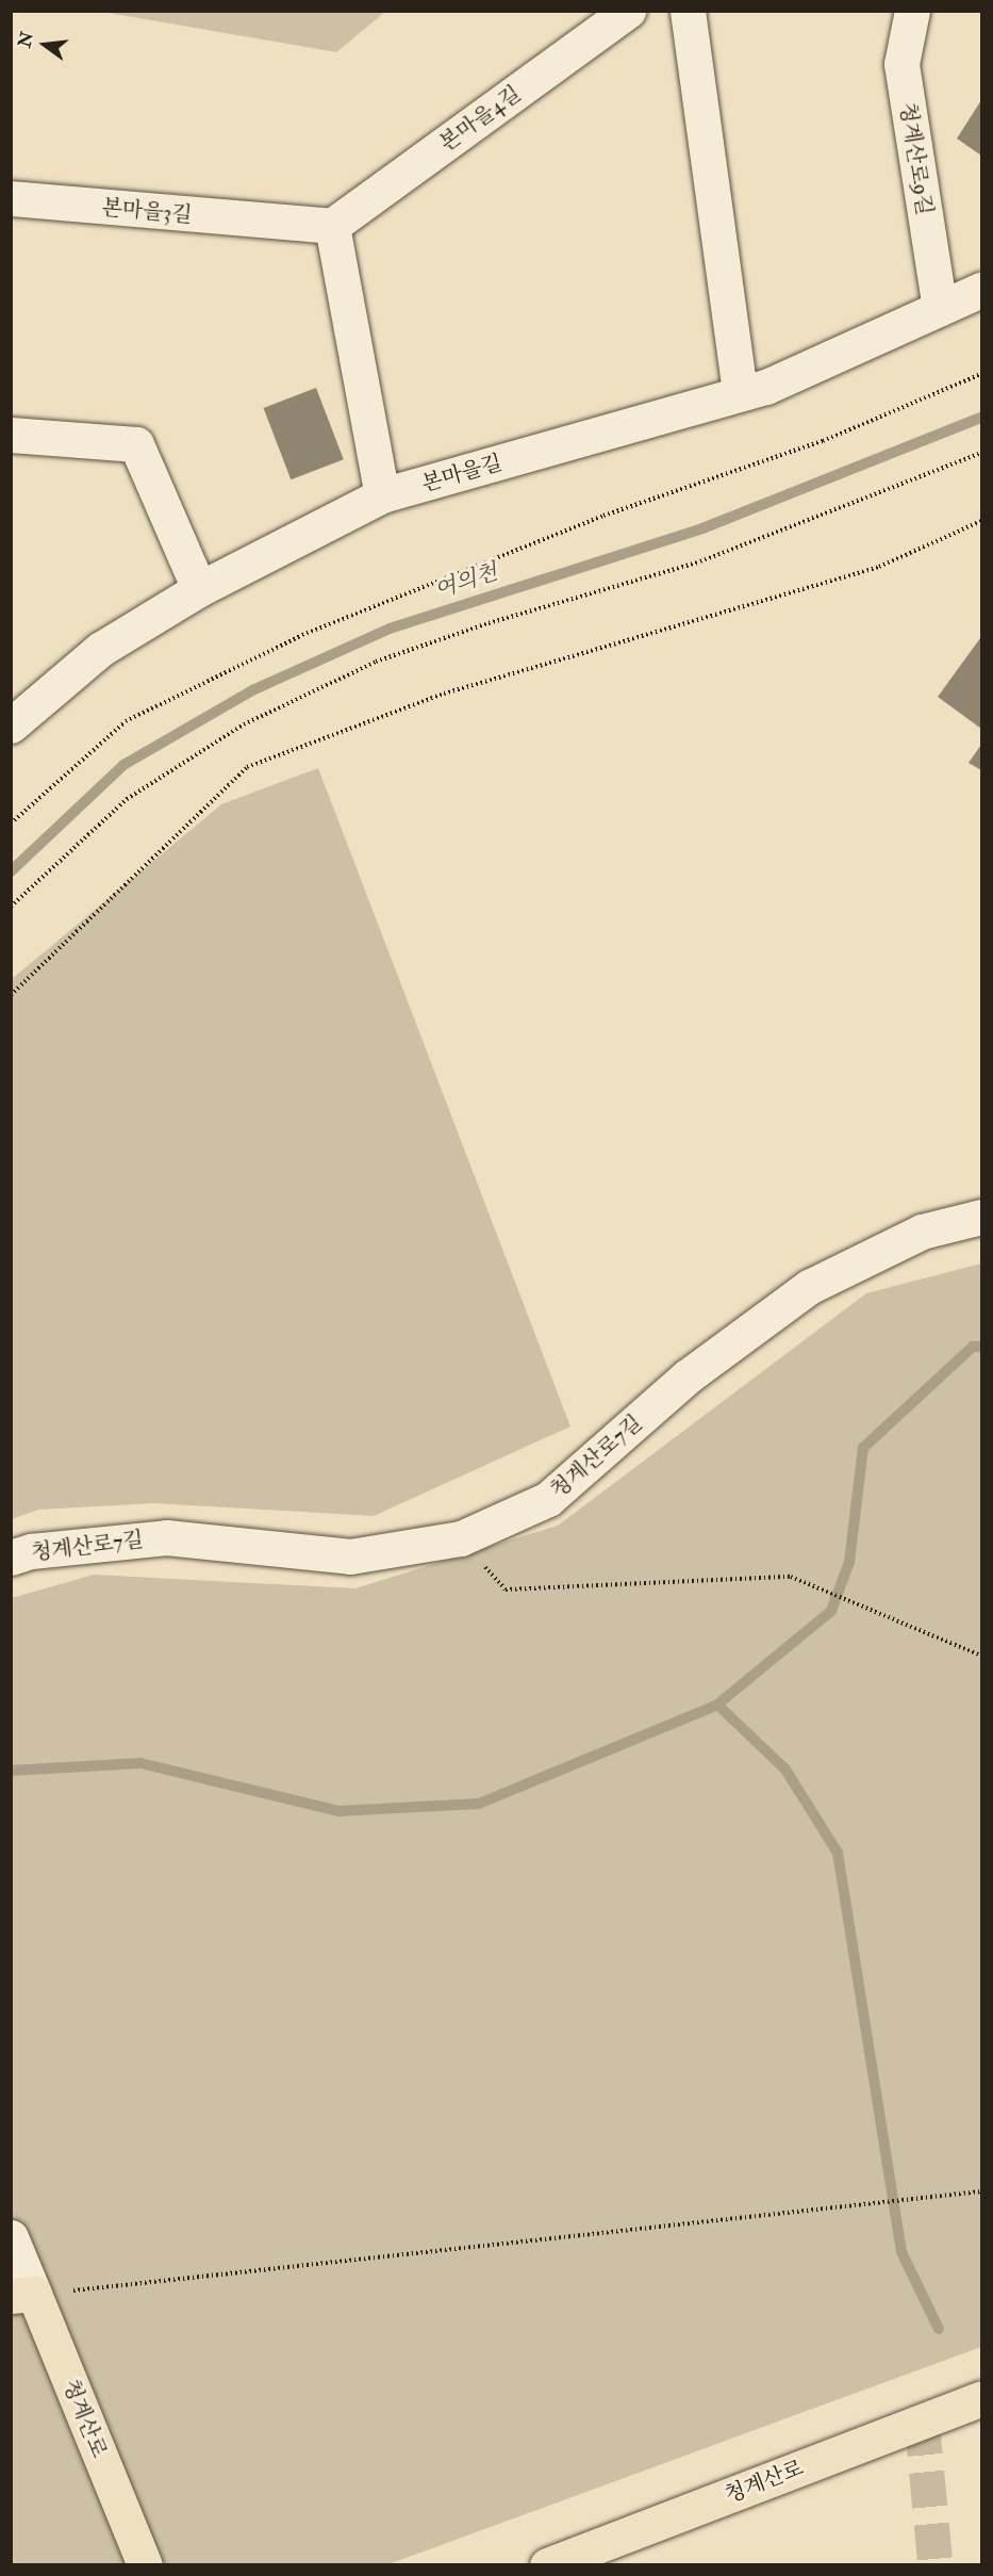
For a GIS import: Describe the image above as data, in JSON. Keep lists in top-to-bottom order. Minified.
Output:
{"streets":{"main road":["청계산로"],"street":["본마을4길","청계산로9길","본마을3길","본마을길","청계산로7길"]},"crossings":[["본마을4길","본마을3길"],["청계산로9길","본마을길"]],"water":["여의천"],"north":"left"}
